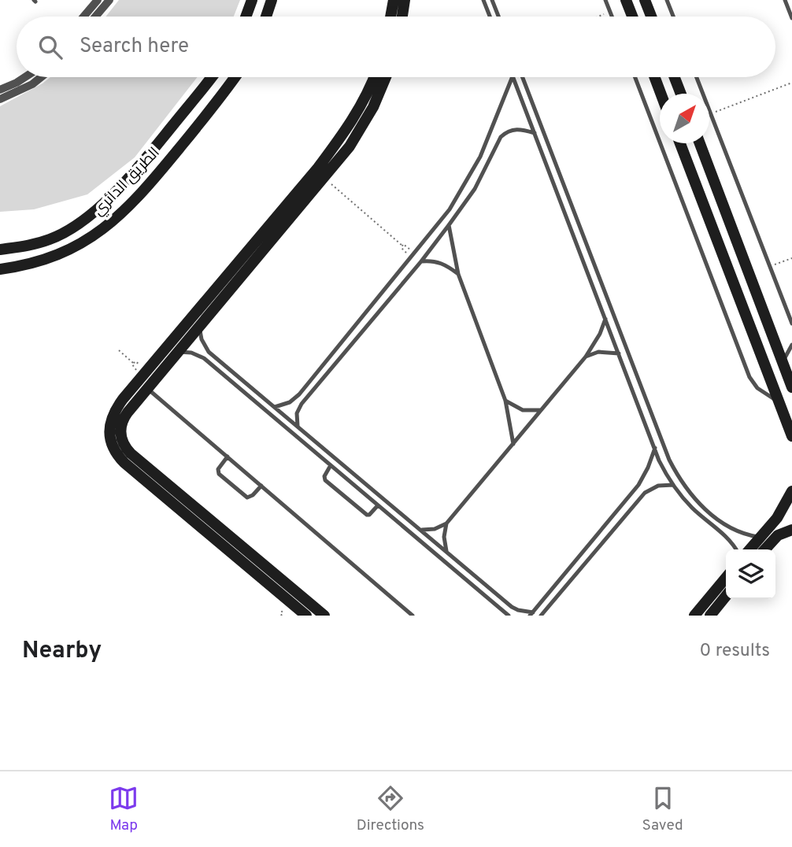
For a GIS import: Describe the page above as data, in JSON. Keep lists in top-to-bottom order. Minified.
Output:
{"streets":{"street":["الطريق الدائري"]},"north":"top right","page":{"search":"Search here","heading":["Nearby","0 results"],"nav":["Map","Directions","Saved"]}}
